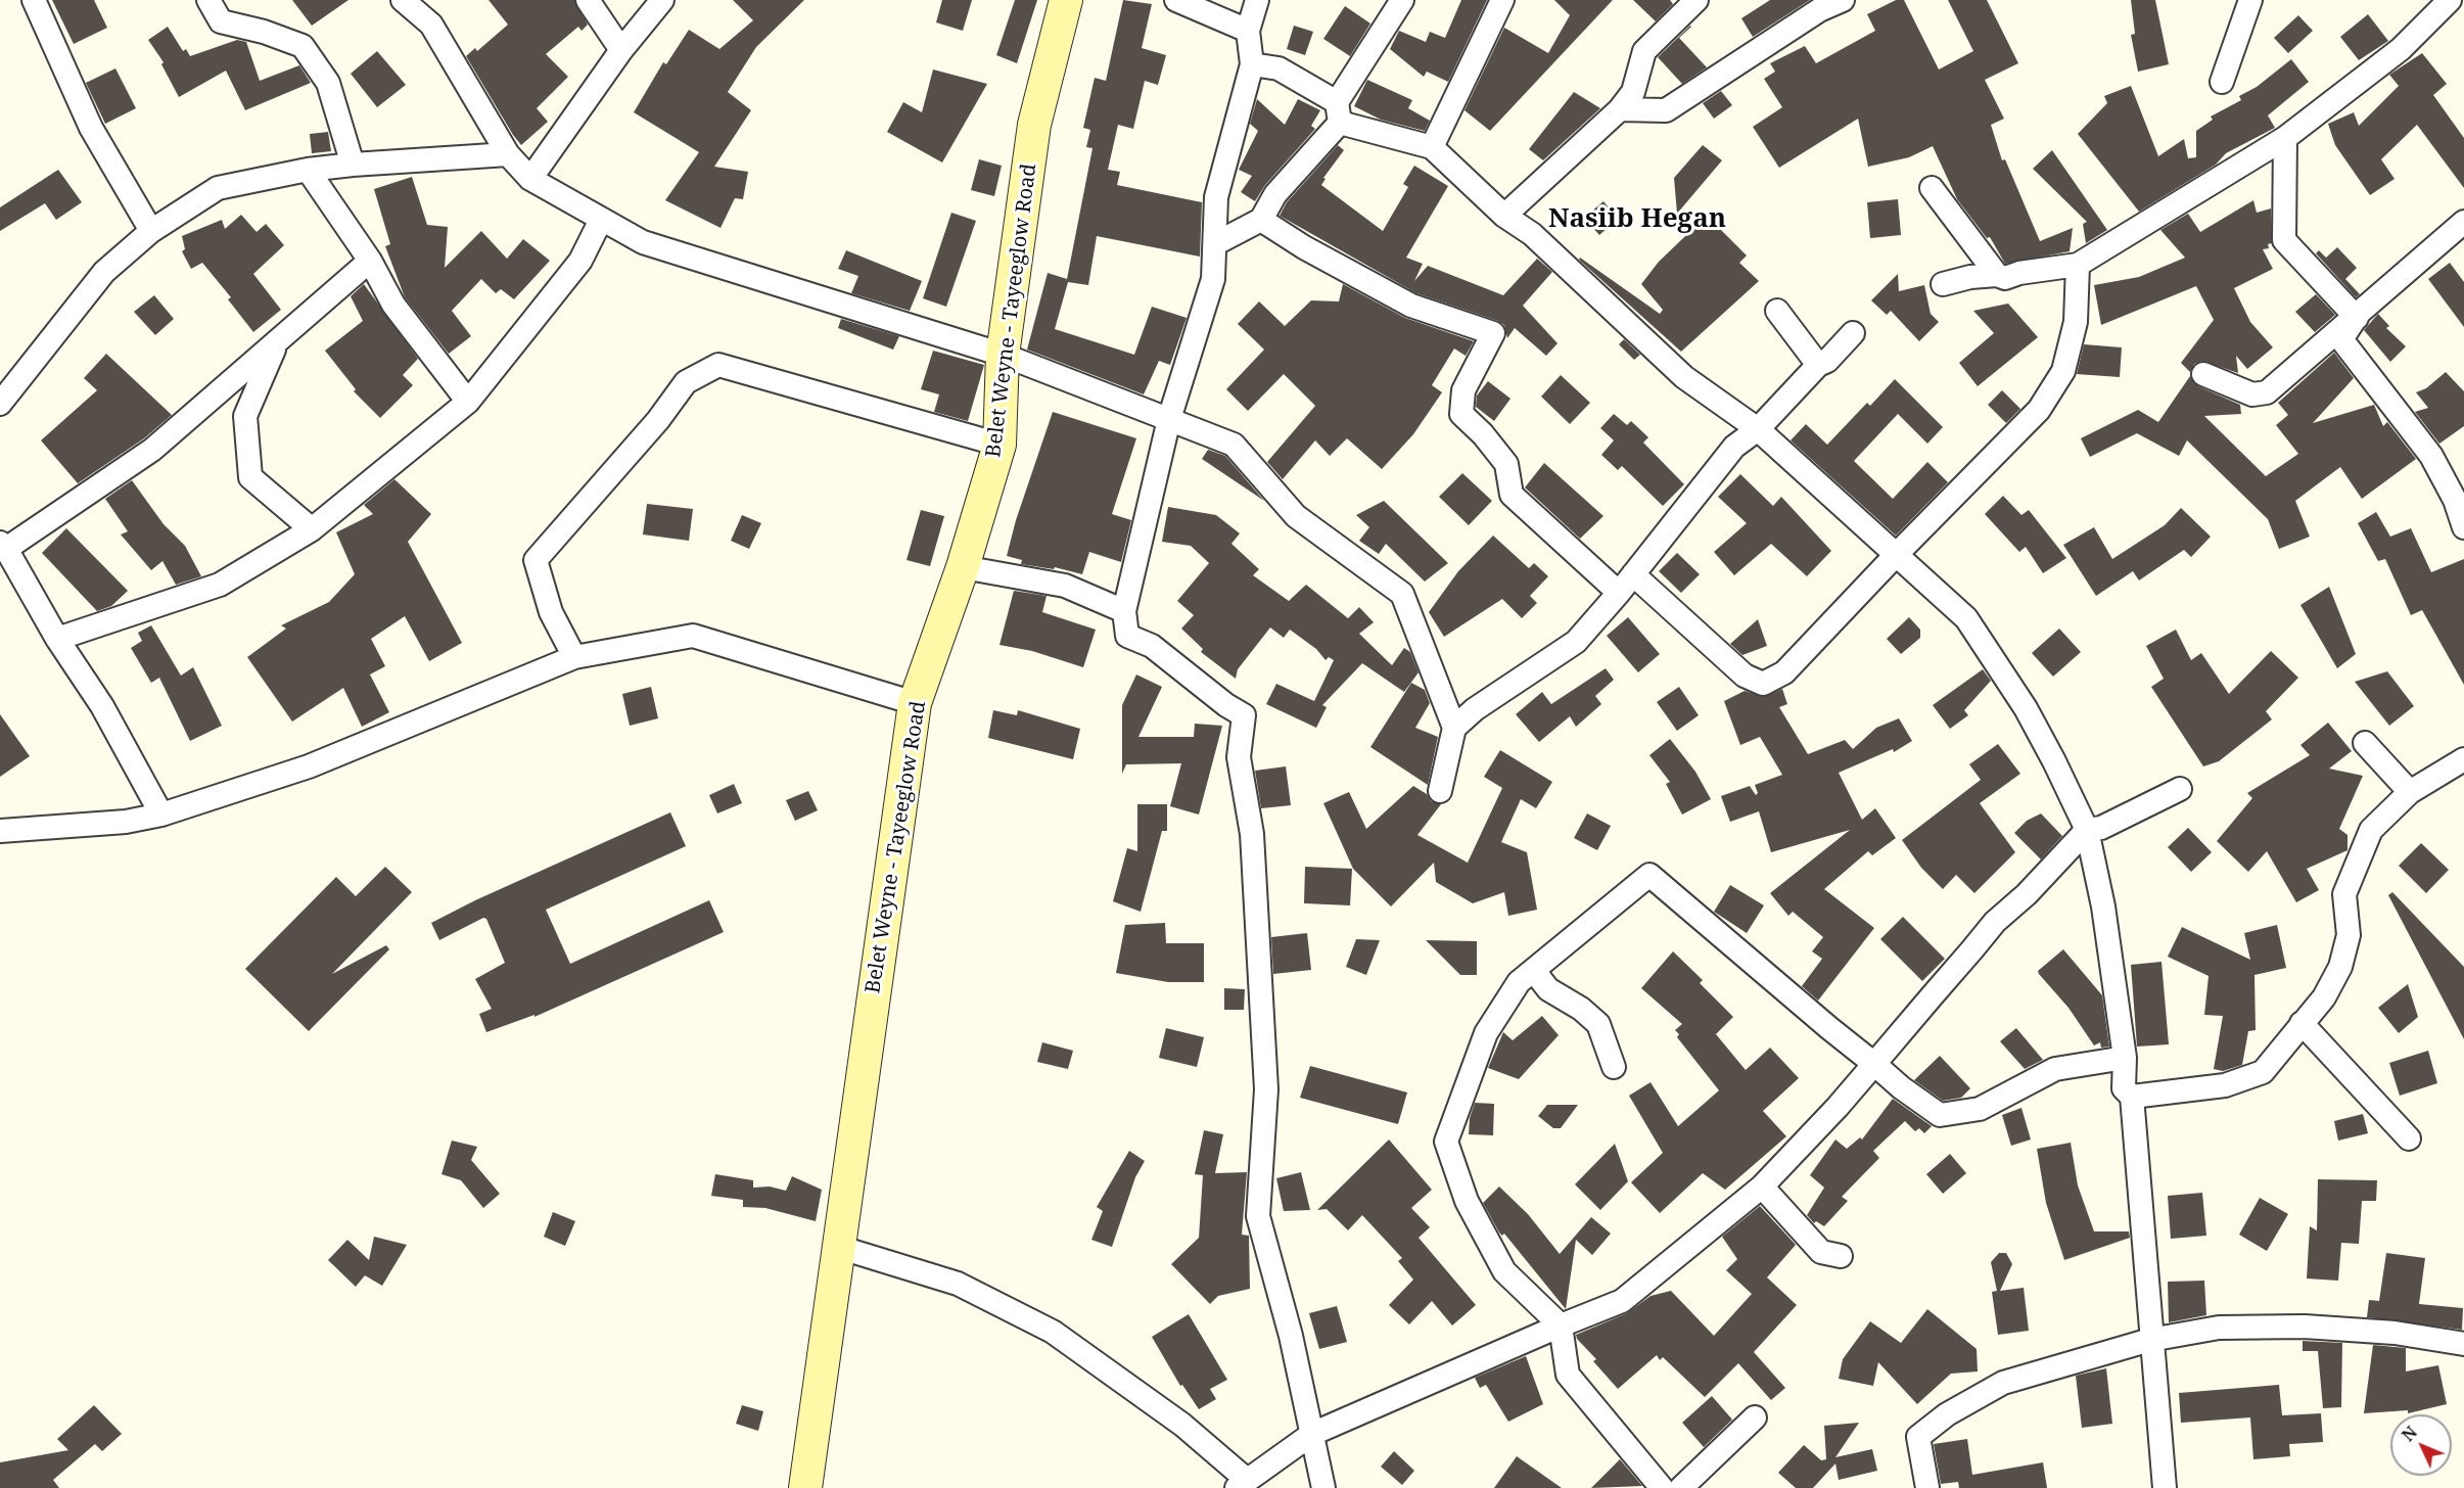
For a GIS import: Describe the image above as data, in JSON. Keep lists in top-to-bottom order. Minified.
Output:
{"streets":{"main road":["Belet Weyne - Tayeeglow Road"]},"districts":["Nasiib Hegan"],"north":"top left"}
